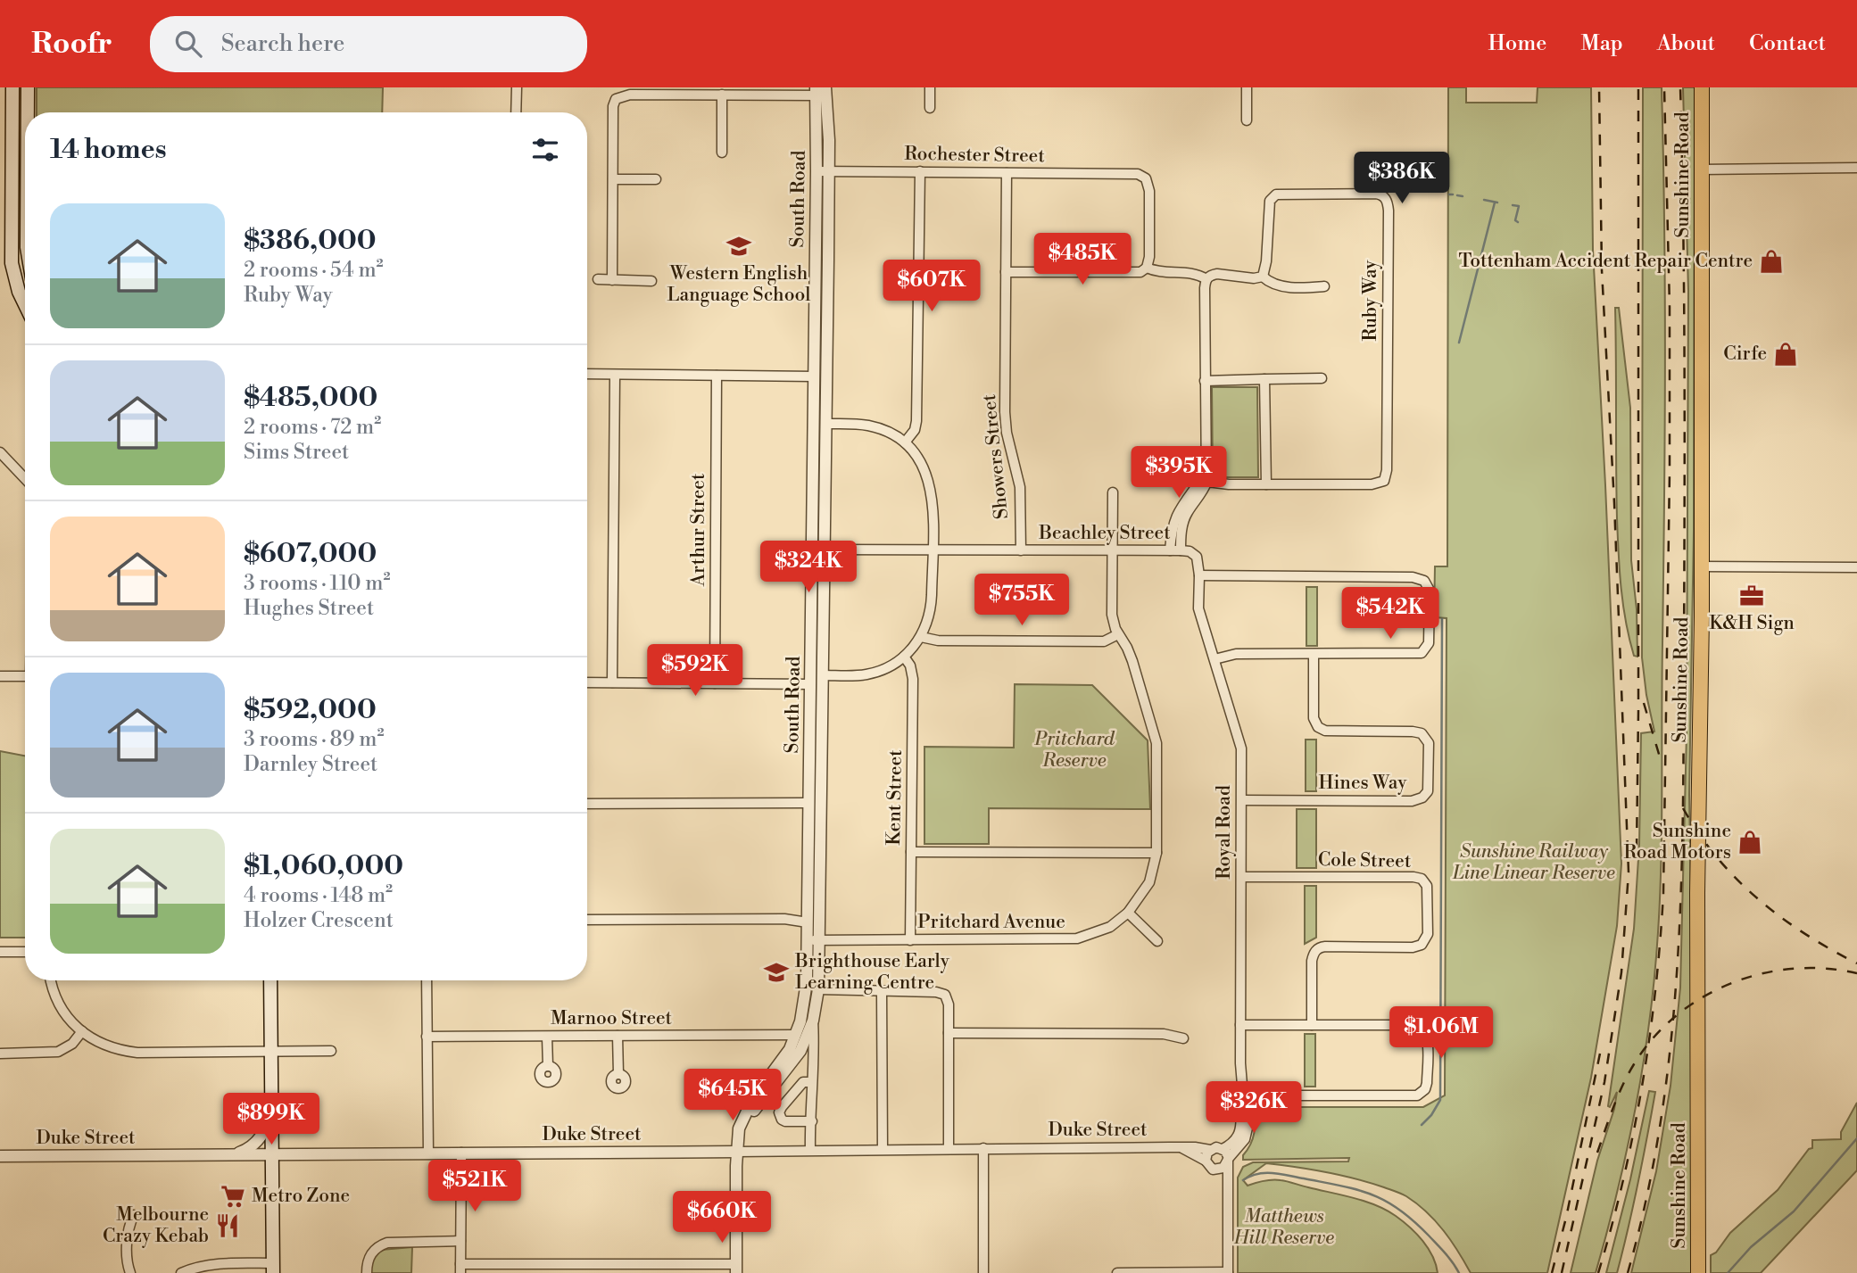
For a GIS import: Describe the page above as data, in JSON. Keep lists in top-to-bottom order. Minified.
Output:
{"streets":{"main road":["Sunshine Road"],"street":["Rochester Street","South Road","Ruby Way","Showers Street","Arthur Street","Beachley Street","Hines Way","Kent Street","Royal Road","Cole Street","Pritchard Avenue","Marnoo Street","Duke Street"]},"crossings":[["Rochester Street","South Road"],["Rochester Street","Showers Street"],["South Road","Beachley Street"],["South Road","Pritchard Avenue"],["South Road","Marnoo Street"],["South Road","Duke Street"],["Showers Street","Beachley Street"],["Beachley Street","Royal Road"],["Beachley Street","Pritchard Avenue"],["Hines Way","Royal Road"],["Kent Street","Pritchard Avenue"],["Royal Road","Cole Street"],["Royal Road","Duke Street"]],"parks":["Pritchard Reserve","Sunshine Railway Line Linear Reserve","Matthews Hill Reserve"],"places":{"school or university":["Western English Language School","Brighthouse Early Learning Centre"],"shop":["Tottenham Accident Repair Centre","Cirfe","Sunshine Road Motors"],"office":["K&H Sign"],"supermarket":["Metro Zone"],"restaurant":["Melbourne Crazy Kebab"]},"page":{"header":"Roofr","search":"Search here","nav":["Home","Map","About","Contact"],"heading":"14 homes","price":["$386K","$485K","$607K","$395K","$324K","$755K","$542K","$592K","$1.06M","$645K","$326K","$899K","$521K","$660K"],"list":[{"name":"$386,000","note":"2 rooms · 54 m² · Ruby Way"},{"name":"$485,000","note":"2 rooms · 72 m² · Sims Street"},{"name":"$607,000","note":"3 rooms · 110 m² · Hughes Street"},{"name":"$592,000","note":"3 rooms · 89 m² · Darnley Street"},{"name":"$1,060,000","note":"4 rooms · 148 m² · Holzer Crescent"}]}}
